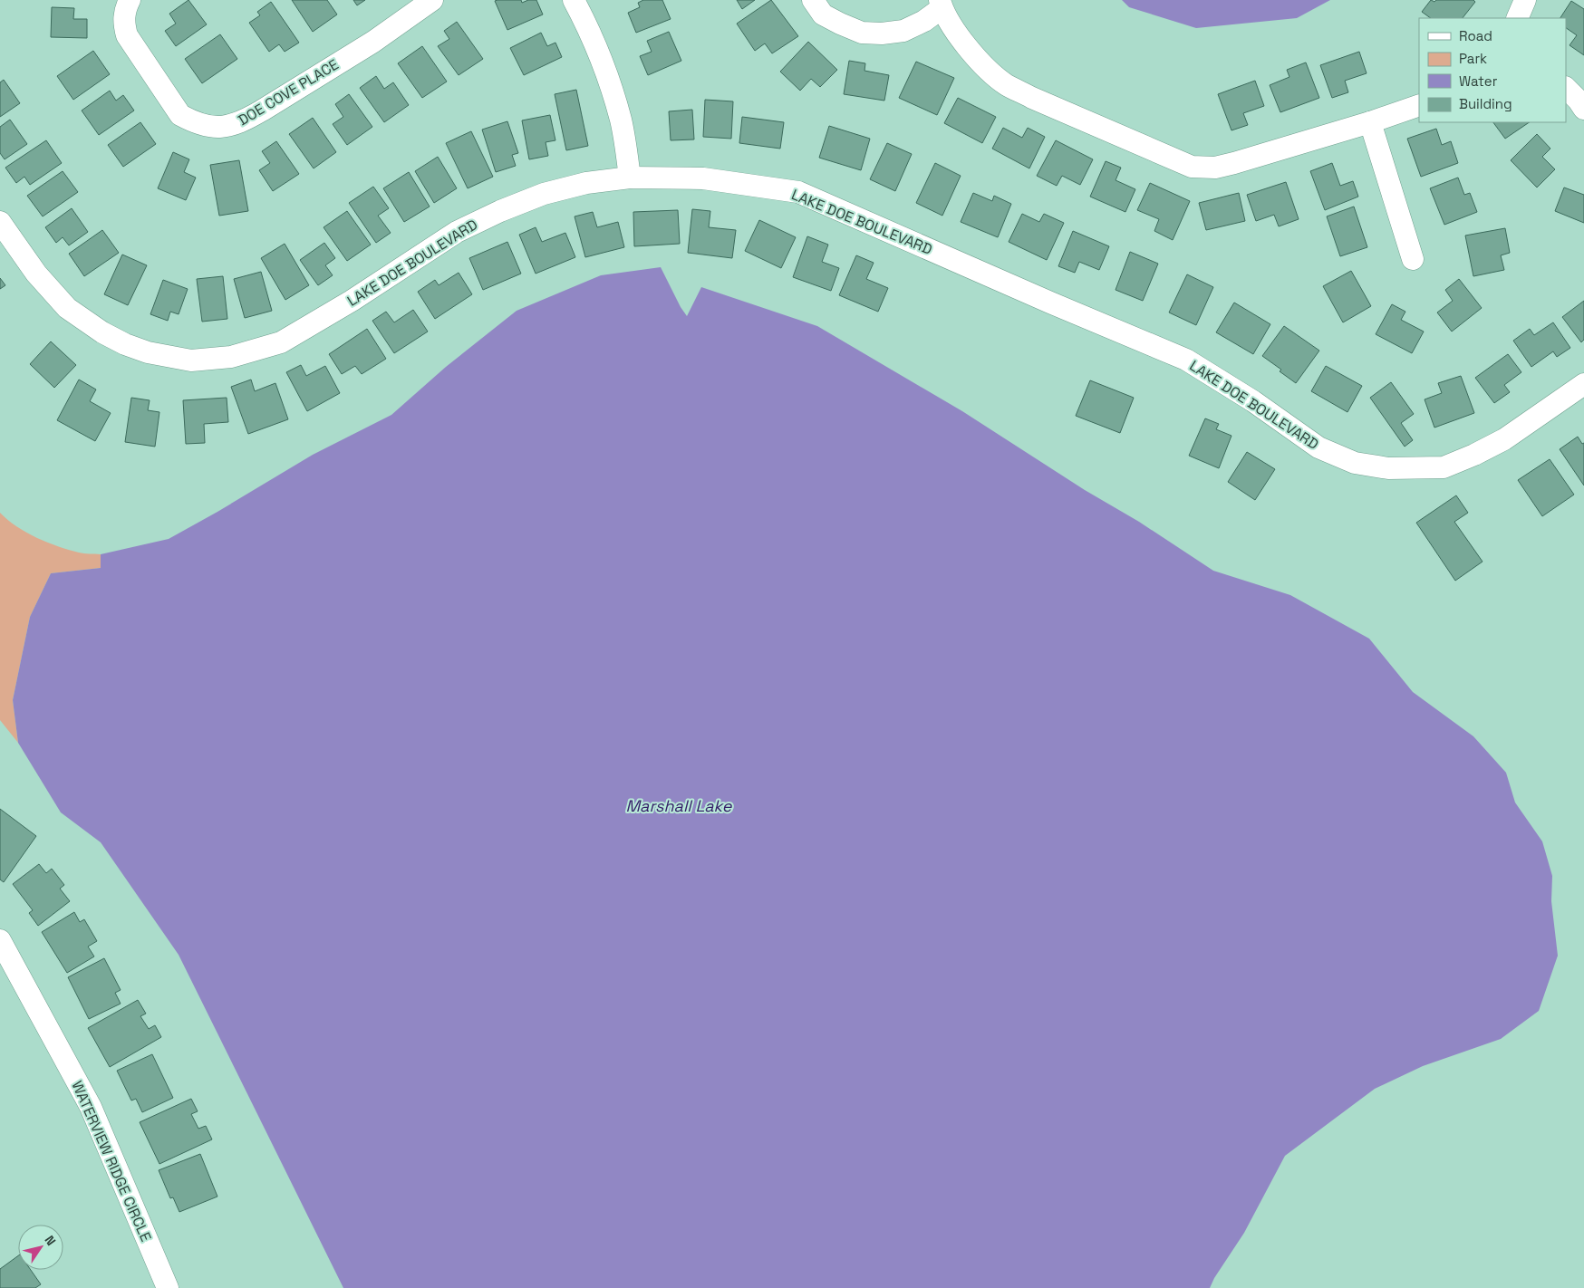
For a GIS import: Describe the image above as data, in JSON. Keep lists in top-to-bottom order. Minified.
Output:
{"streets":{"street":["DOE COVE PLACE","LAKE DOE BOULEVARD","WATERVIEW RIDGE CIRCLE"]},"water":["Marshall Lake"],"legend":["Road","Park","Water","Building"],"north":"top right"}
